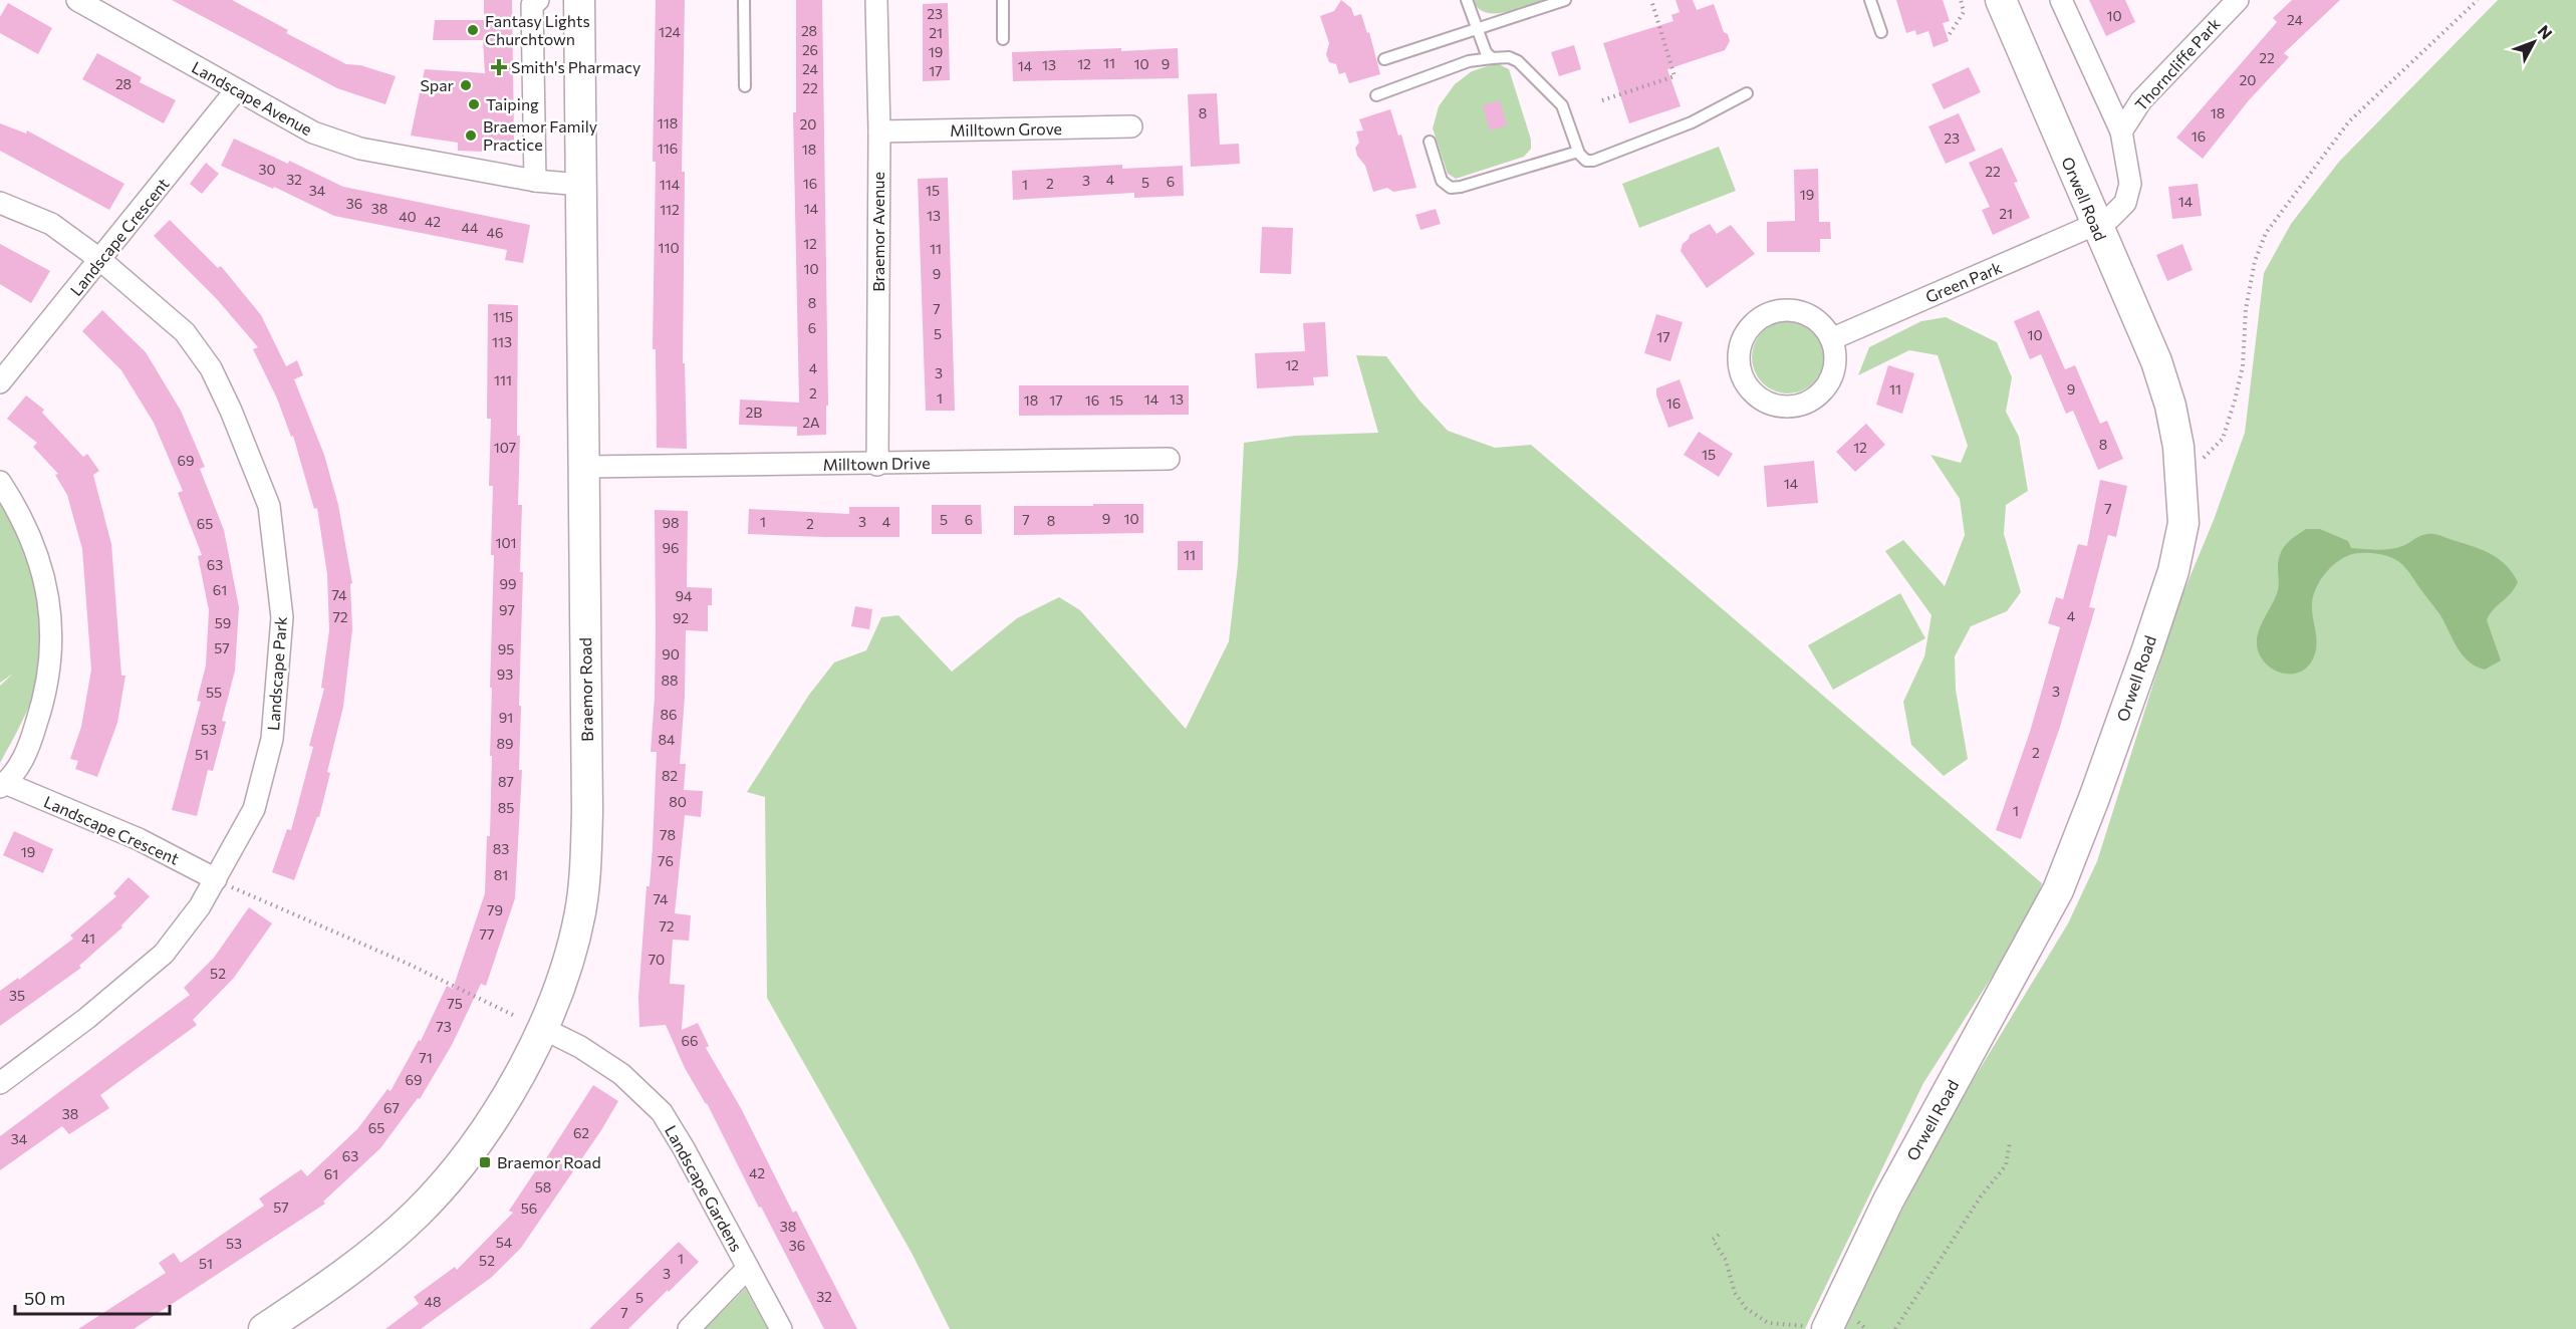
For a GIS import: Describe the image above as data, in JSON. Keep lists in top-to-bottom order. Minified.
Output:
{"streets":{"main road":["Orwell Road","Braemor Road"],"street":["Thorncliffe Park","Landscape Avenue","Milltown Grove","Braemor Avenue","Landscape Crescent","Green Park","Milltown Drive","Landscape Park","Landscape Gardens"]},"crossings":[["Thorncliffe Park","Orwell Road"],["Thorncliffe Park","Green Park"],["Landscape Avenue","Landscape Crescent"],["Landscape Avenue","Braemor Road"],["Milltown Grove","Braemor Avenue"],["Orwell Road","Green Park"],["Braemor Avenue","Milltown Drive"],["Landscape Crescent","Landscape Park"],["Milltown Drive","Braemor Road"],["Braemor Road","Landscape Gardens"]],"places":{"other":["Fantasy Lights Churchtown","Spar","Taiping","Braemor Family Practice"],"health":["Smith's Pharmacy"],"transit":["Braemor Road"]},"house_numbers":["23","10","24","28","124","21","26","19","22","11","12","10","9","13","14","24","17","20","28","22","8","18","118","20","16","23","116","18","30","22","32","4","3","6","5","16","2","114","1","34","15","19","14","36","38","14","112","21","13","40","42","44","46","12","110","11","10","9","8","7","115","6","5","10","17","113","12","4","3","111","11","9","2","1","14","13","18","17","16","15","16","2B","2A","8","107","12","15","69","14","7","9","10","5","6","7","8","1","3","4","98","65","2","101","96","11","63","99","61","74","94","97","4","72","92","59","57","95","90","93","88","3","55","86","91","53","84","89","2","51","82","87","80","85","1","78","83","19","76","81","74","79","72","77","41","70","52","35","75","73","66","71","69","67","38","65","62","34","63","42","61","58","57","56","38","54","53","36","1","52","51","3","32","5","48","7"],"scale_bar":"50 m","north":"top right"}
